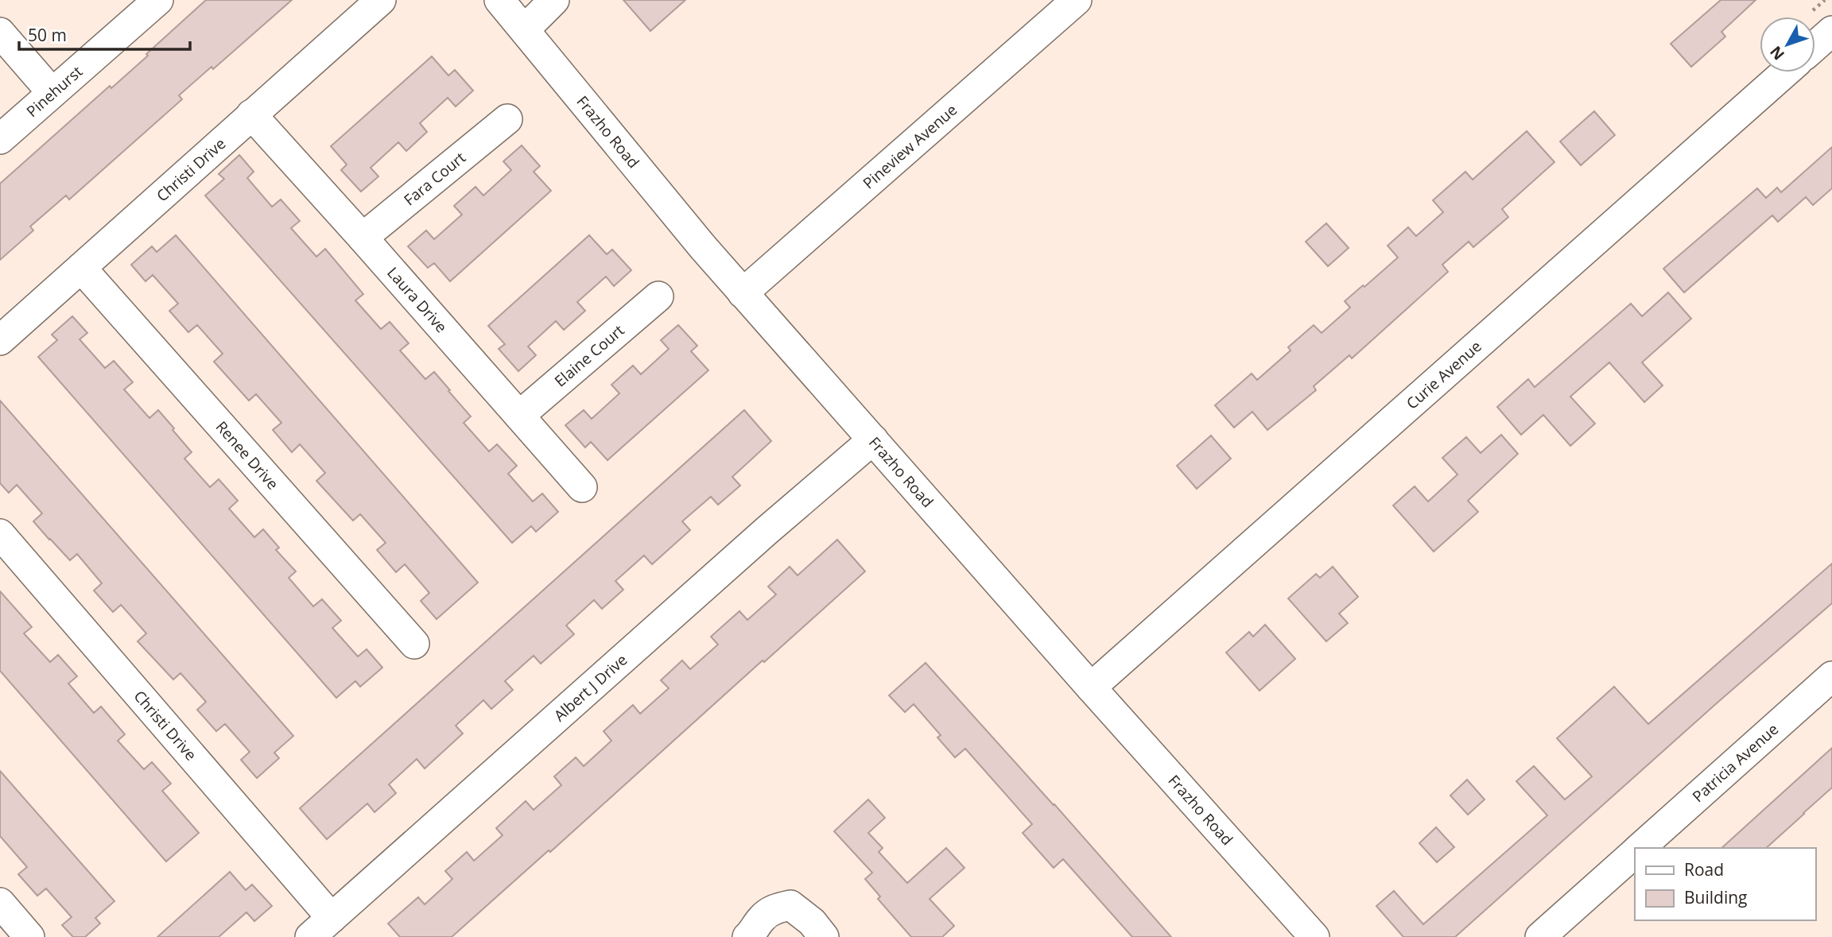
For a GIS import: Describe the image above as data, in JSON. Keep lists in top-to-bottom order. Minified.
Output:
{"streets":{"street":["Pinehurst","Frazho Road","Pineview Avenue","Christi Drive","Fara Court","Laura Drive","Elaine Court","Curie Avenue","Renee Drive","Albert J Drive","Patricia Avenue"]},"crossings":[["Frazho Road","Pineview Avenue"],["Frazho Road","Curie Avenue"],["Frazho Road","Albert J Drive"],["Christi Drive","Laura Drive"],["Christi Drive","Renee Drive"],["Christi Drive","Albert J Drive"],["Fara Court","Laura Drive"],["Laura Drive","Elaine Court"]],"legend":["Road","Building"],"scale_bar":"50 m","north":"bottom left"}
